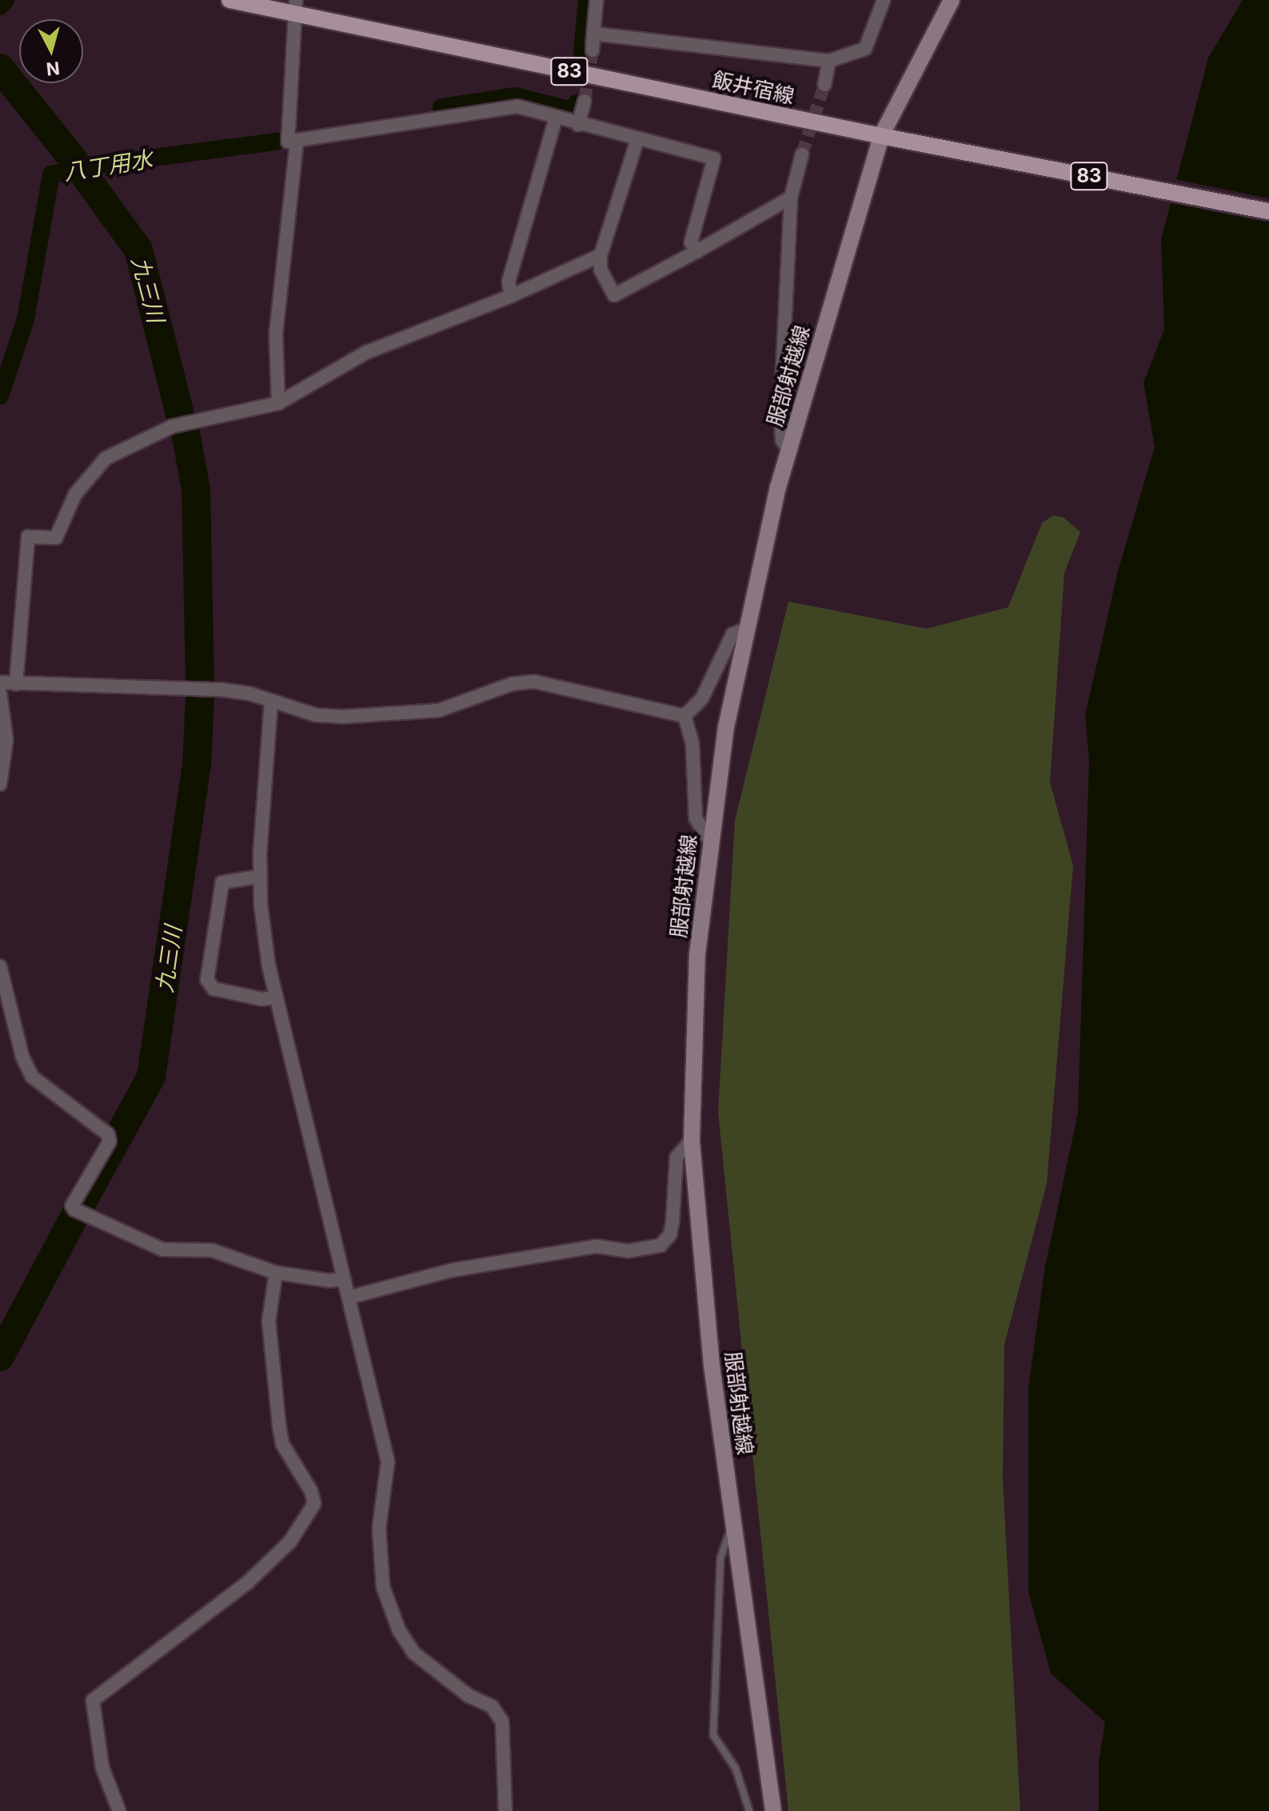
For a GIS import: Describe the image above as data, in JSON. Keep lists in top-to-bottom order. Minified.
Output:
{"streets":{"main road":["83","飯井宿線","服部射越線"]},"crossings":[["飯井宿線","服部射越線"]],"water":["八丁用水","九三川"],"north":"bottom"}
